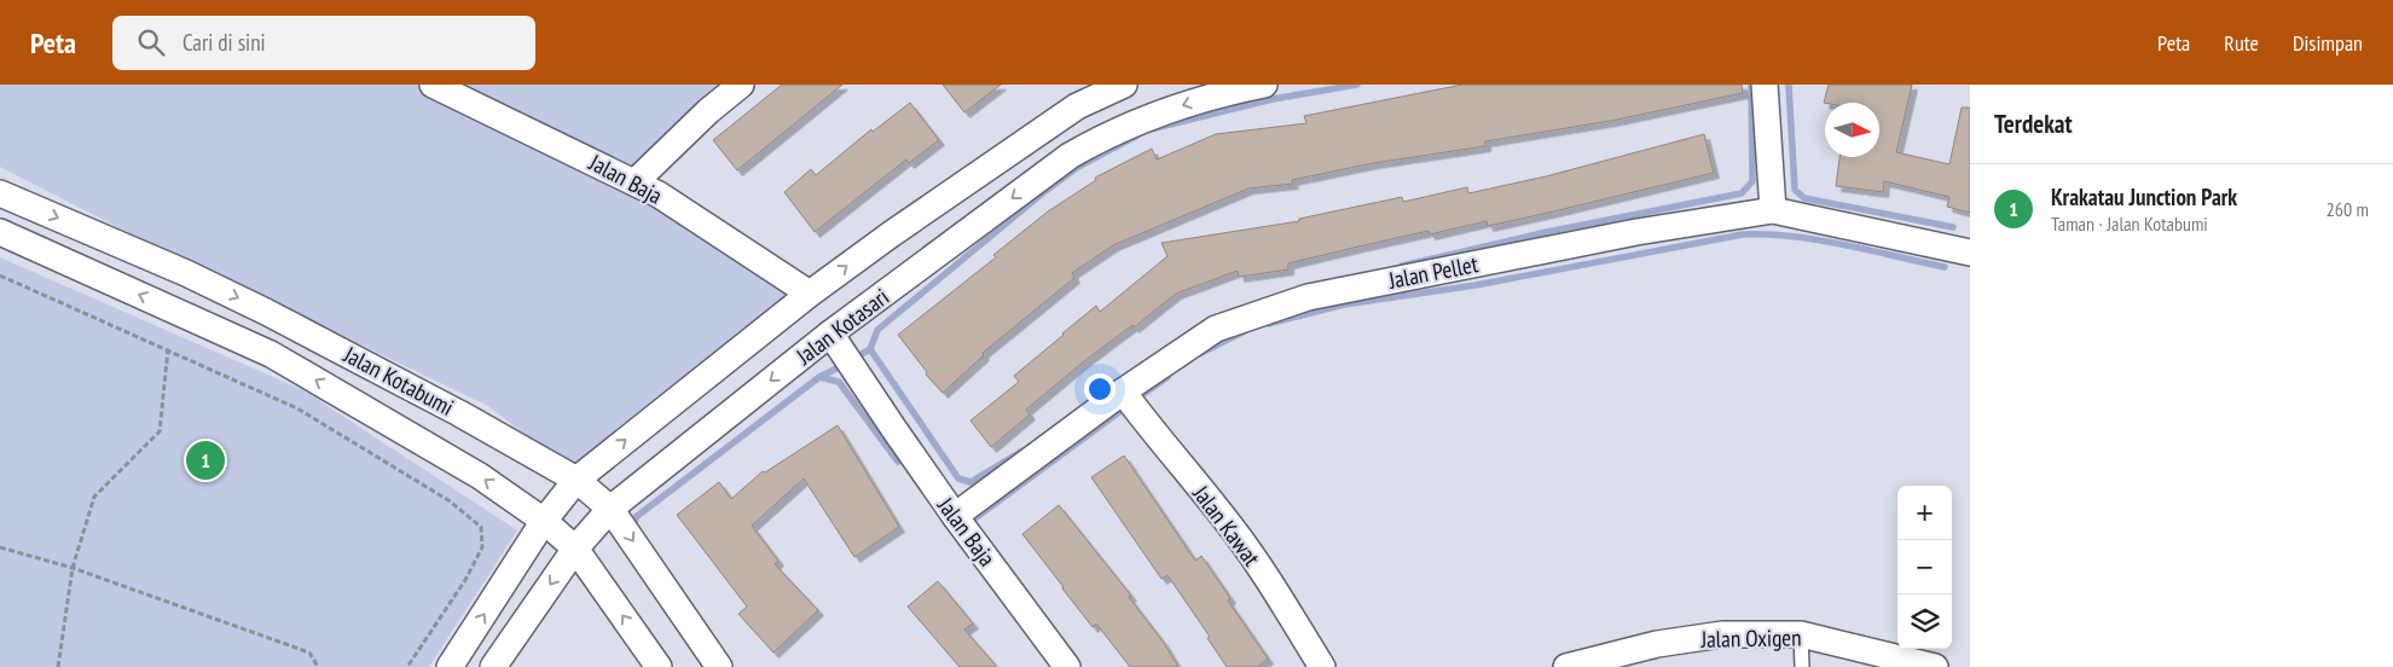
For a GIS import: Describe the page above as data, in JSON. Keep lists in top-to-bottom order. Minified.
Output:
{"streets":{"street":["Jalan Baja","Jalan Pellet","Jalan Kotasari","Jalan Kotabumi","Jalan Kawat","Jalan Oxigen"]},"crossings":[["Jalan Baja","Jalan Pellet"],["Jalan Baja","Jalan Kotasari"],["Jalan Pellet","Jalan Kawat"],["Jalan Kotasari","Jalan Kotabumi"]],"north":"right","page":{"header":"Peta","search":"Cari di sini","nav":["Peta","Rute","Disimpan"],"heading":"Terdekat","list":[{"mark":"1","name":"Krakatau Junction Park","note":"Taman · Jalan Kotabumi","value":"260 m"}],"pins":"1","map_buttons":["+","−"]}}
